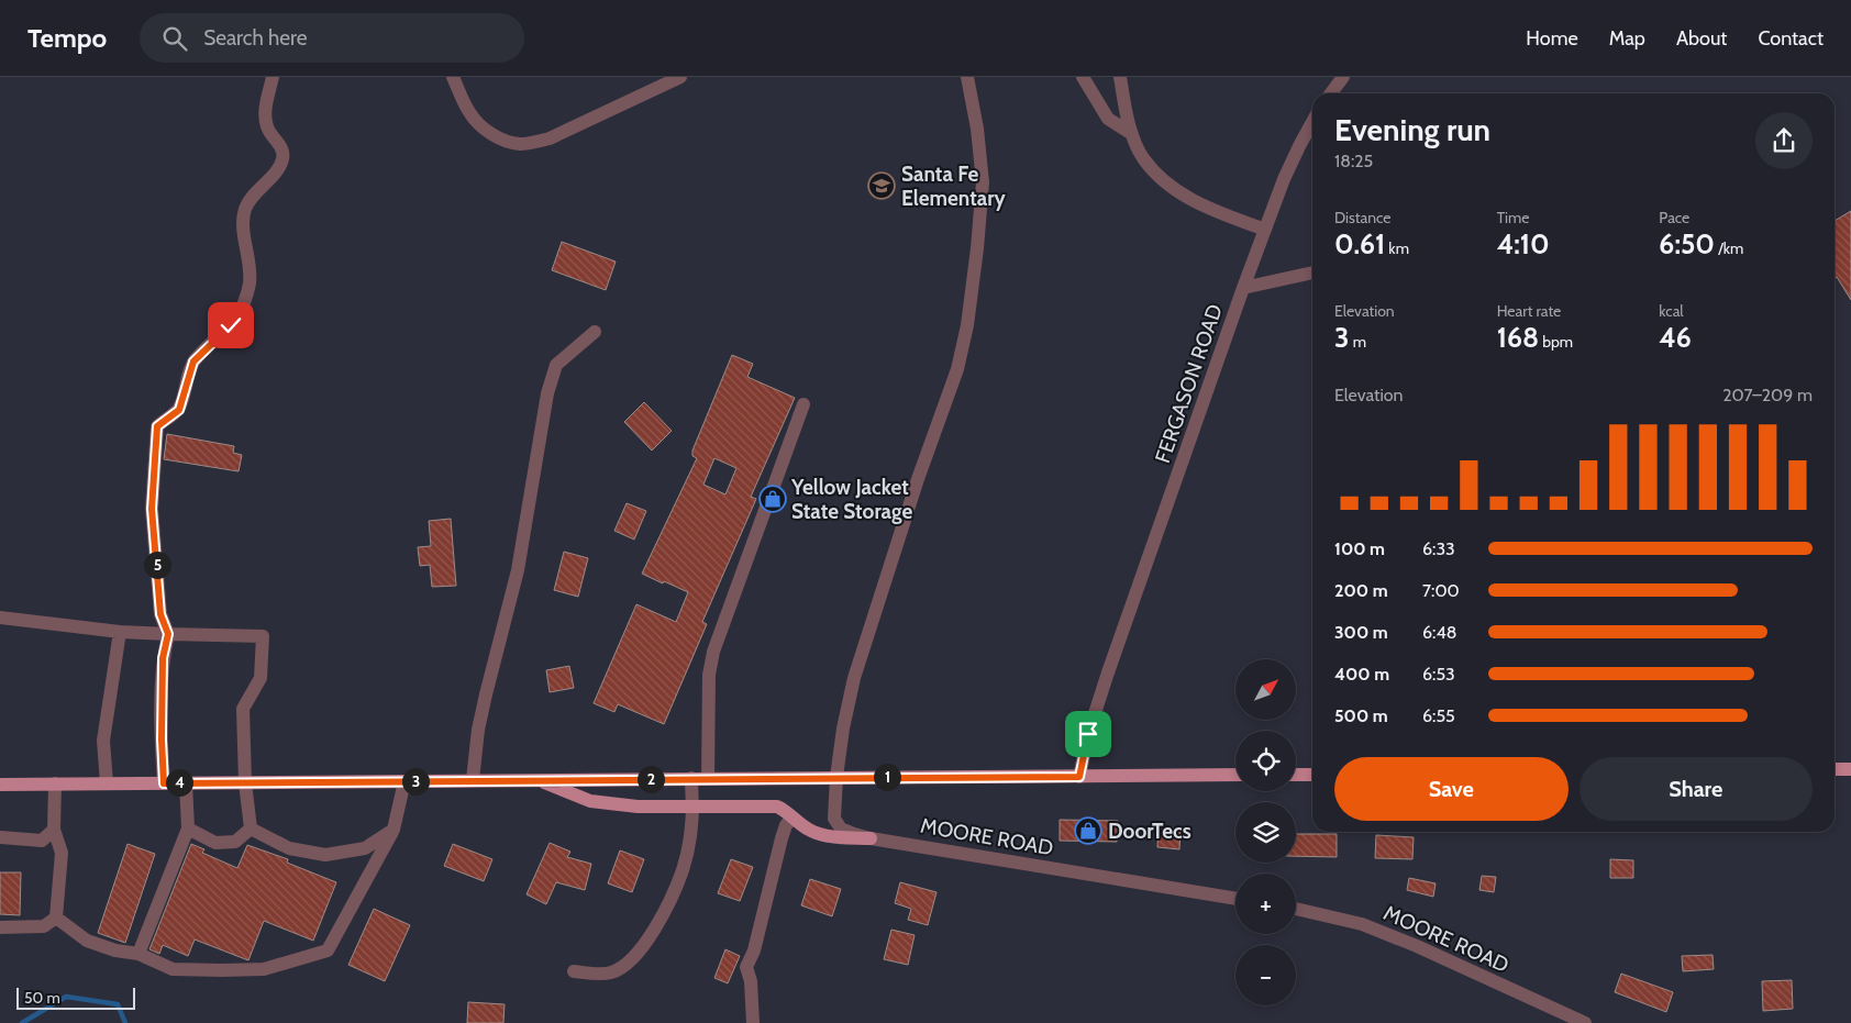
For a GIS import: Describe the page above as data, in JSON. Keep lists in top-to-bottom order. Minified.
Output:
{"streets":{"street":["FERGASON ROAD","MOORE ROAD"]},"places":{"school or university":["Santa Fe Elementary"],"shop":["Yellow Jacket State Storage","DoorTecs"]},"scale_bar":"50 m","north":"top right","page":{"header":"Tempo","search":"Search here","nav":["Home","Map","About","Contact"],"heading":["Evening run","18:25"],"stats":[["Distance","0.61 km"],["Time","4:10"],["Pace","6:50 /km"],["Elevation","3 m"],["Heart rate","168 bpm"],["kcal","46"]],"chart":["Elevation","207–209 m"],"list":[{"name":"100 m","note":"6:33"},{"name":"200 m","note":"7:00"},{"name":"300 m","note":"6:48"},{"name":"400 m","note":"6:53"},{"name":"500 m","note":"6:55"}],"pins":["5","1","2","3","4"],"map_buttons":["+","−"],"buttons":["Save","Share"],"scale":"50 m"}}
